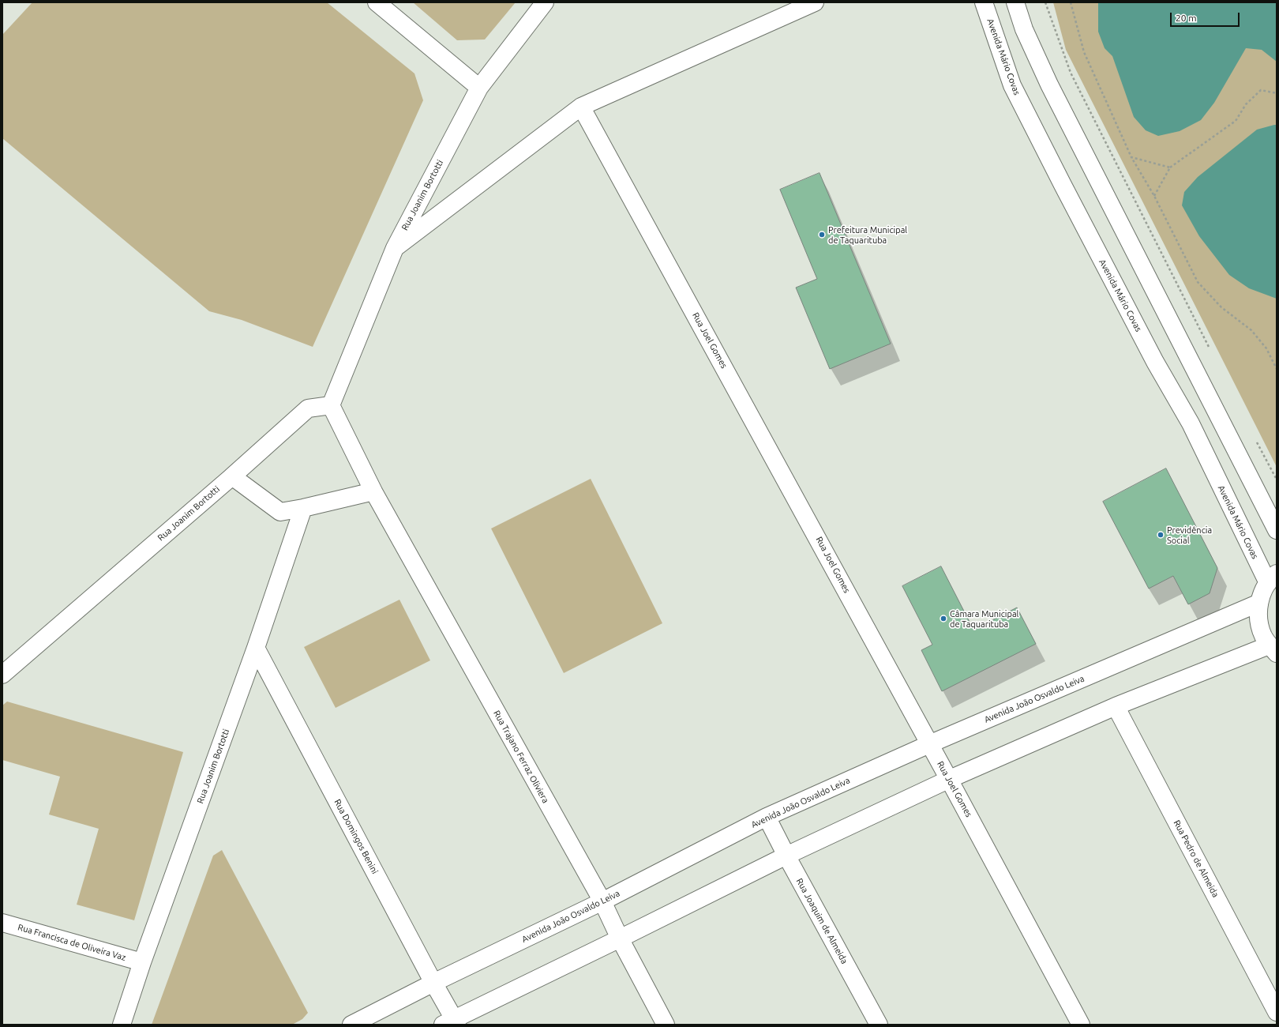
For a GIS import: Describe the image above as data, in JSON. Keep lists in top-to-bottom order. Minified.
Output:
{"streets":{"street":["Avenida Mário Covas","Rua Joanim Bortotti","Rua Joel Gomes","Avenida João Osvaldo Leiva","Rua Trajano Ferraz Oliviera","Rua Domingos Benini","Rua Pedro de Almeida","Rua Joaquim de Almeida","Rua Francisca de Oliveira Vaz"]},"crossings":[["Rua Joanim Bortotti","Rua Trajano Ferraz Oliviera"],["Rua Joanim Bortotti","Rua Domingos Benini"],["Rua Joanim Bortotti","Rua Francisca de Oliveira Vaz"],["Rua Joel Gomes","Avenida João Osvaldo Leiva"],["Avenida João Osvaldo Leiva","Rua Trajano Ferraz Oliviera"],["Avenida João Osvaldo Leiva","Rua Domingos Benini"],["Avenida João Osvaldo Leiva","Rua Joaquim de Almeida"]],"places":["Prefeitura Municipal de Taquarituba","Previdência Social","Câmara Municipal de Taquarituba"],"scale_bar":"20 m"}
